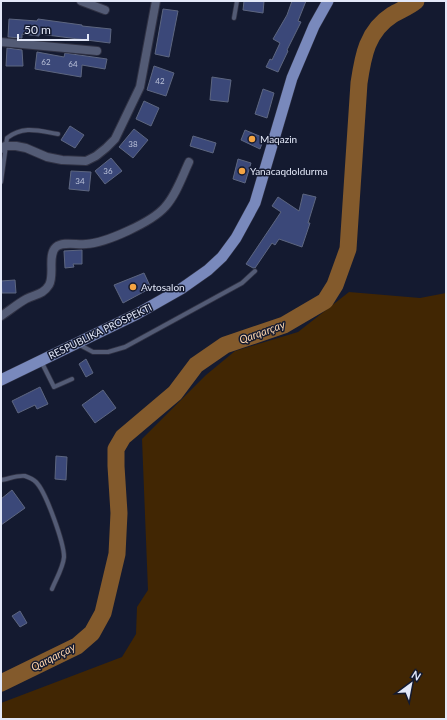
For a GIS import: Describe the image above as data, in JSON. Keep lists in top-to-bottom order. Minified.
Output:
{"streets":{"main road":["RESPUBLIKA PROSPEKTI"]},"water":["Qarqarçay"],"places":["Maqazin","Yanacaqdoldurma","Avtosalon"],"house_numbers":["62","64","42","38","36","34"],"scale_bar":"50 m","north":"top right"}
